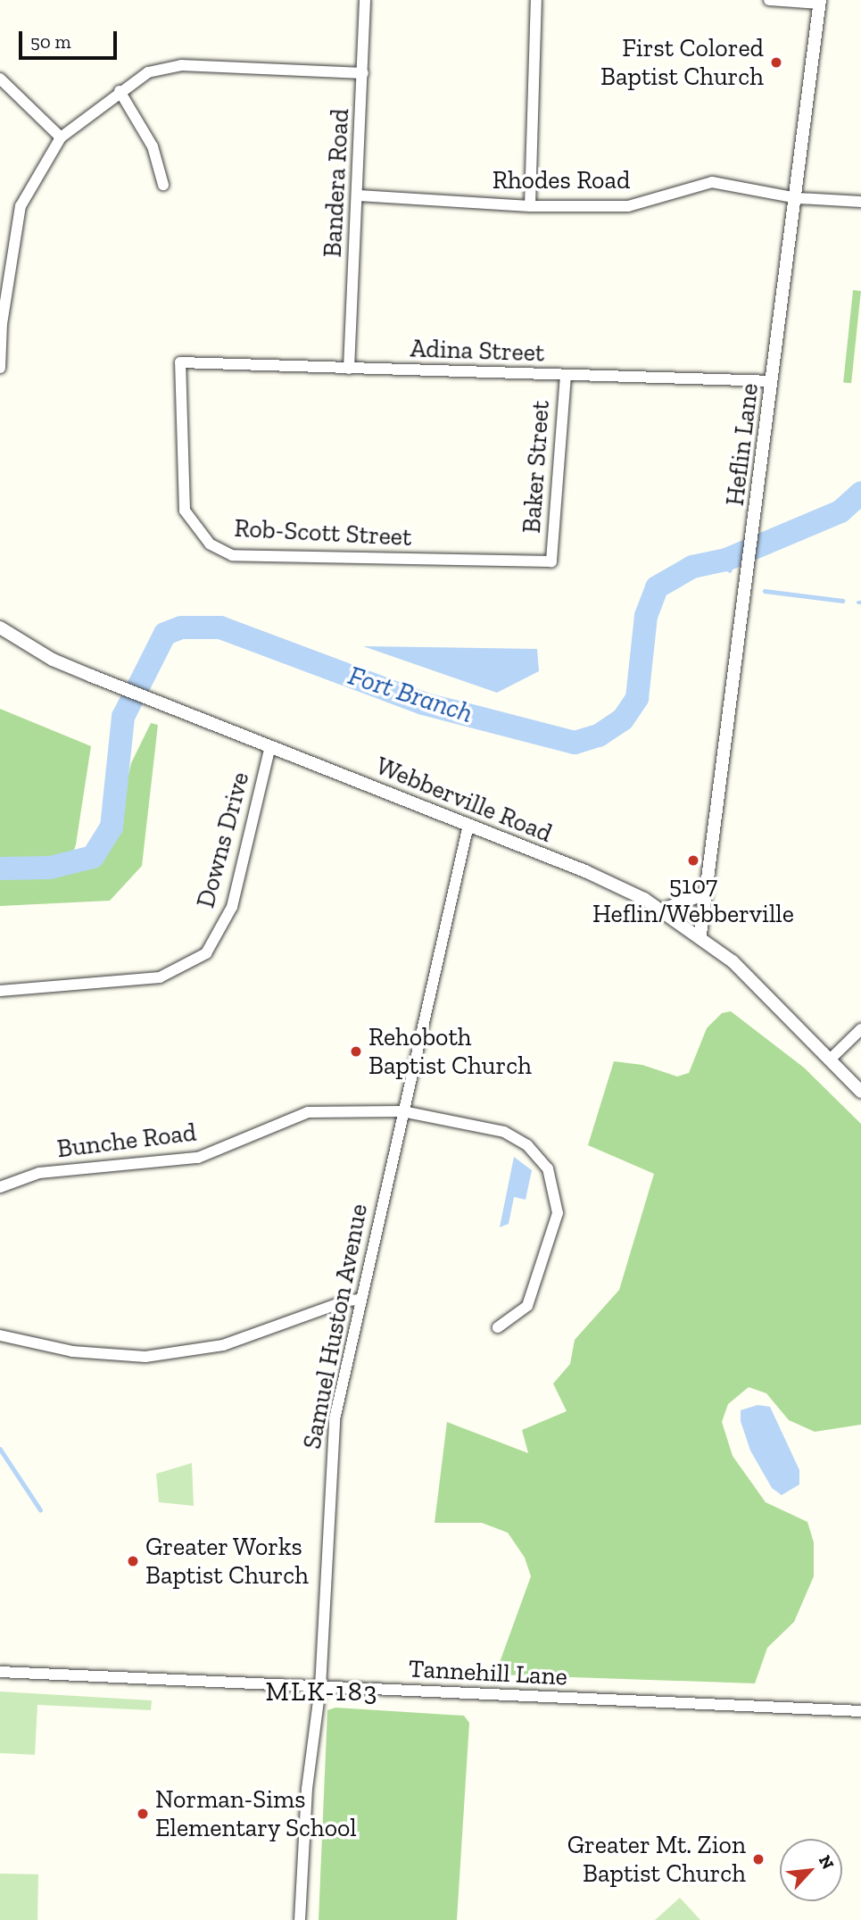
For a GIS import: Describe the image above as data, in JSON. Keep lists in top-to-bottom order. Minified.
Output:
{"streets":{"street":["Rhodes Road","Bandera Road","Adina Street","Heflin Lane","Baker Street","Rob-Scott Street","Webberville Road","Downs Drive","Bunche Road","Samuel Huston Avenue","Tannehill Lane"]},"crossings":[["Rhodes Road","Bandera Road"],["Rhodes Road","Heflin Lane"],["Bandera Road","Adina Street"],["Adina Street","Heflin Lane"],["Adina Street","Baker Street"],["Adina Street","Rob-Scott Street"],["Heflin Lane","Webberville Road"],["Baker Street","Rob-Scott Street"],["Webberville Road","Downs Drive"],["Webberville Road","Samuel Huston Avenue"],["Bunche Road","Samuel Huston Avenue"],["Samuel Huston Avenue","Tannehill Lane"]],"districts":["MLK-183"],"water":["Fort Branch"],"places":["First Colored Baptist Church","5107 Heflin/Webberville","Rehoboth Baptist Church","Greater Works Baptist Church","Norman-Sims Elementary School","Greater Mt. Zion Baptist Church"],"scale_bar":"50 m","north":"top right"}
